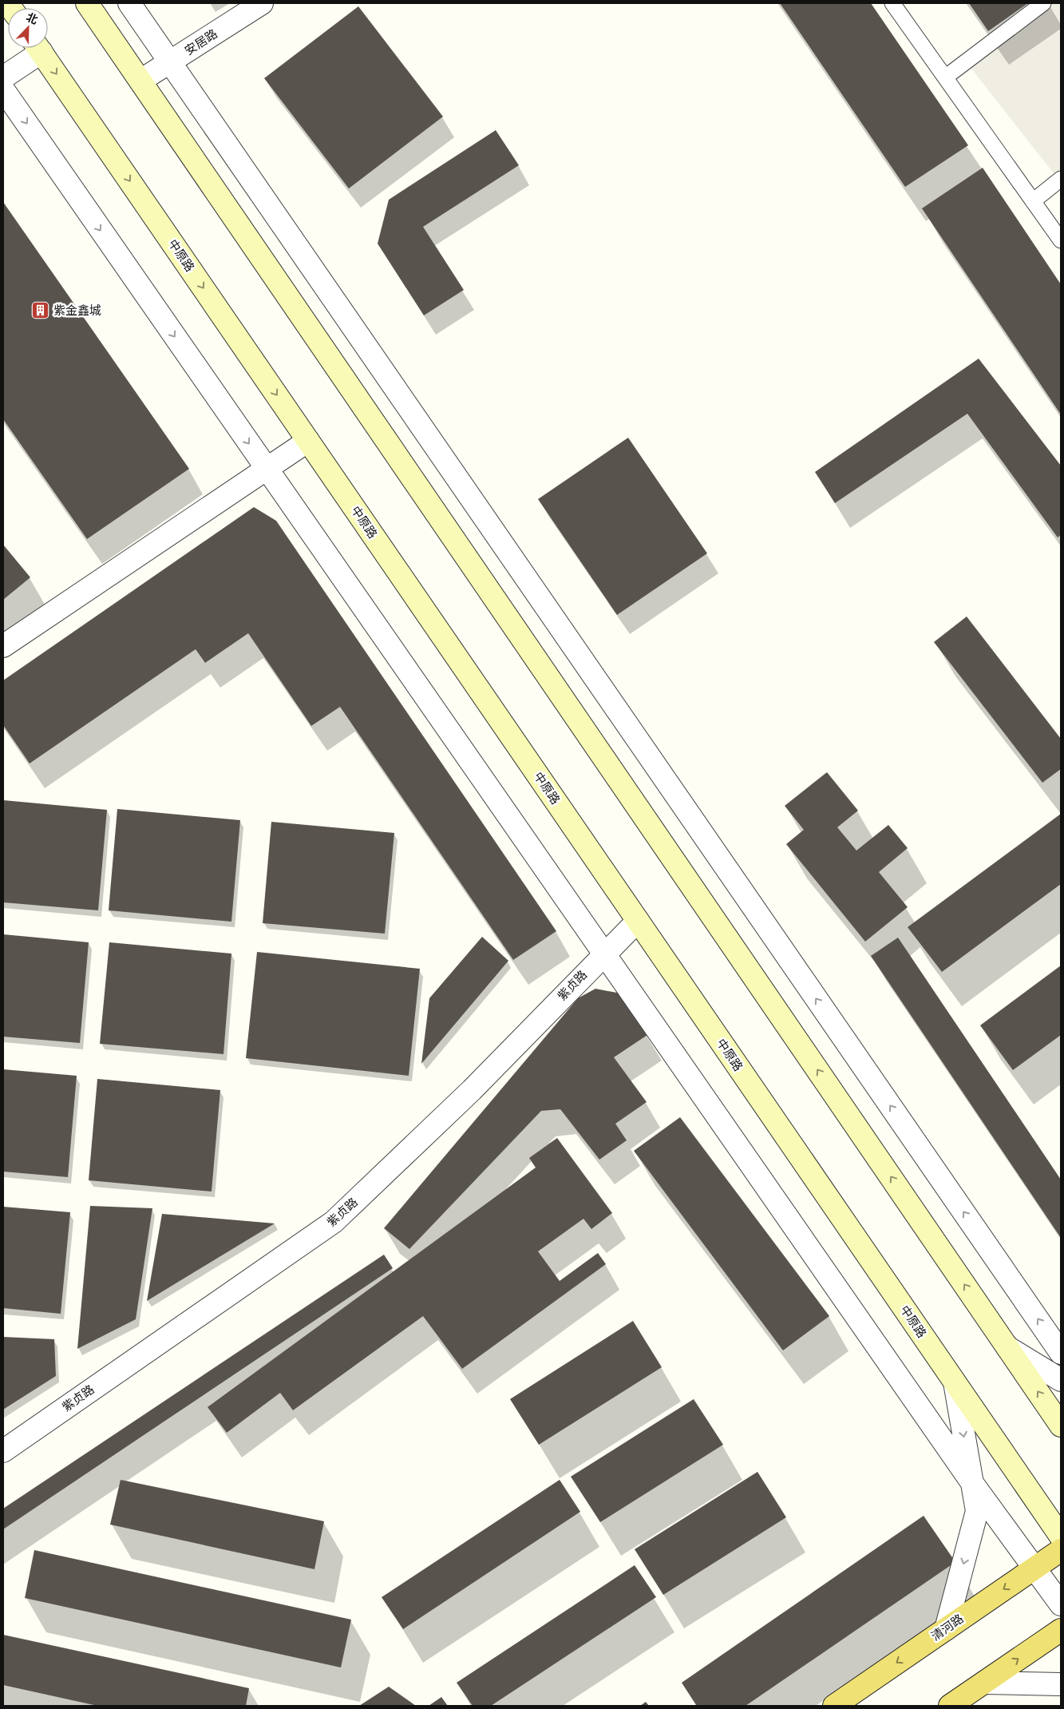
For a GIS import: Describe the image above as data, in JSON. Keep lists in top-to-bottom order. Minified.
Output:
{"streets":{"main road":["中原路","清河路"],"street":["安居路","紫贞路"]},"crossings":[["中原路","紫贞路"]],"places":{"building":["紫金鑫城"]},"north":"top right"}
